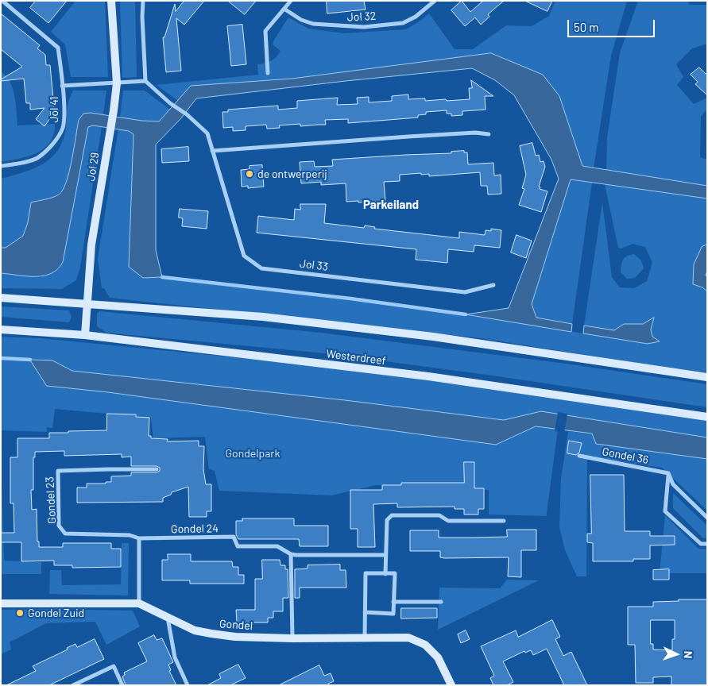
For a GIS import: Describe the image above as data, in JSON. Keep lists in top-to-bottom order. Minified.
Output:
{"streets":{"main road":["Jol 29","Westerdreef","Gondel"],"street":["Jol 32","Jol 41","Jol 33","Gondel 36","Gondel 23","Gondel 24"]},"crossings":[["Jol 41","Jol 29"],["Jol 29","Westerdreef"],["Gondel 23","Gondel 24"]],"districts":["Parkeiland"],"parks":["Gondelpark"],"places":["de ontwerperij","Gondel Zuid"],"scale_bar":"50 m","north":"right"}
